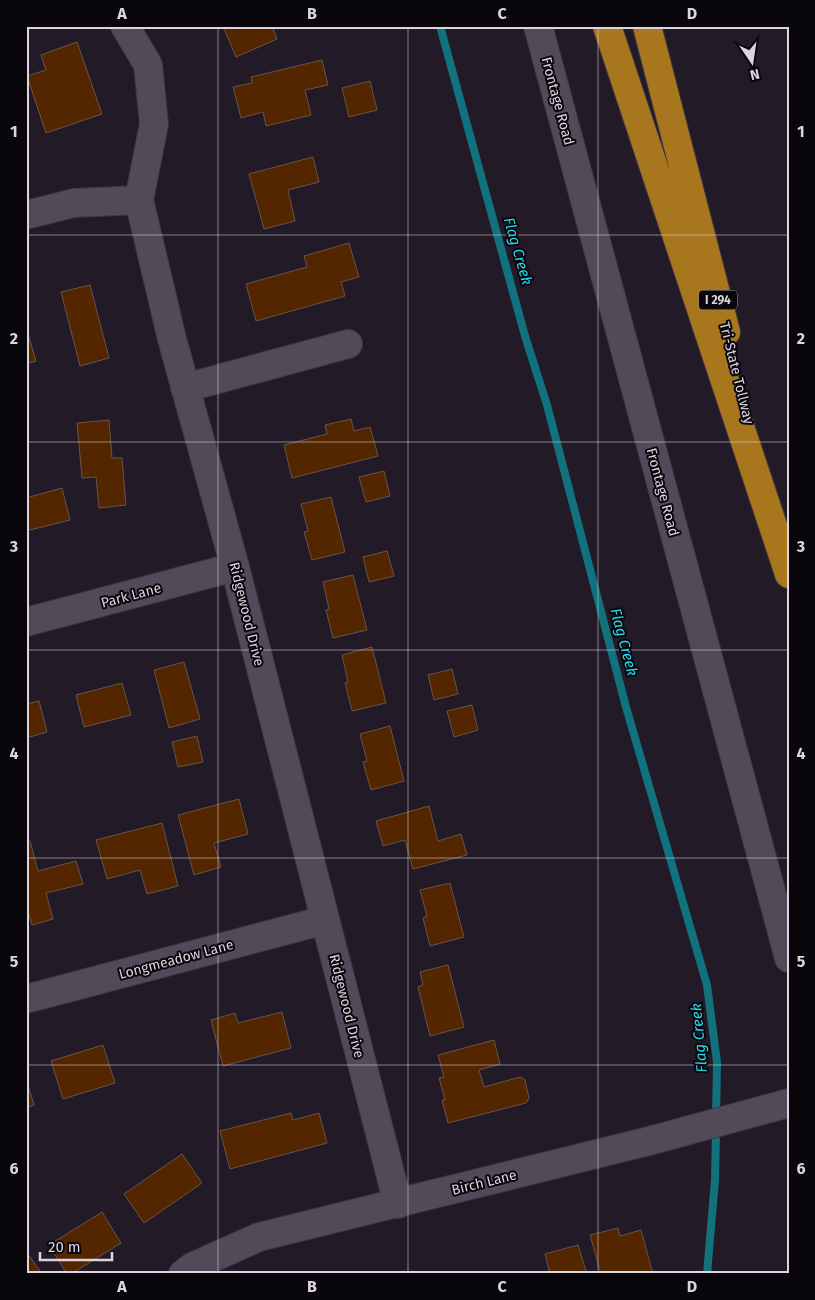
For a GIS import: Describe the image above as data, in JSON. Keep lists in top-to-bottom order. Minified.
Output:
{"streets":{"highway":["I 294","Tri-State Tollway"],"street":["Frontage Road","Park Lane","Ridgewood Drive","Longmeadow Lane","Birch Lane"]},"crossings":[["Park Lane","Ridgewood Drive"],["Ridgewood Drive","Longmeadow Lane"],["Ridgewood Drive","Birch Lane"]],"water":["Flag Creek"],"scale_bar":"20 m","north":"bottom","grid":{"columns":["A","B","C","D"],"rows":["1","2","3","4","5","6"]}}
